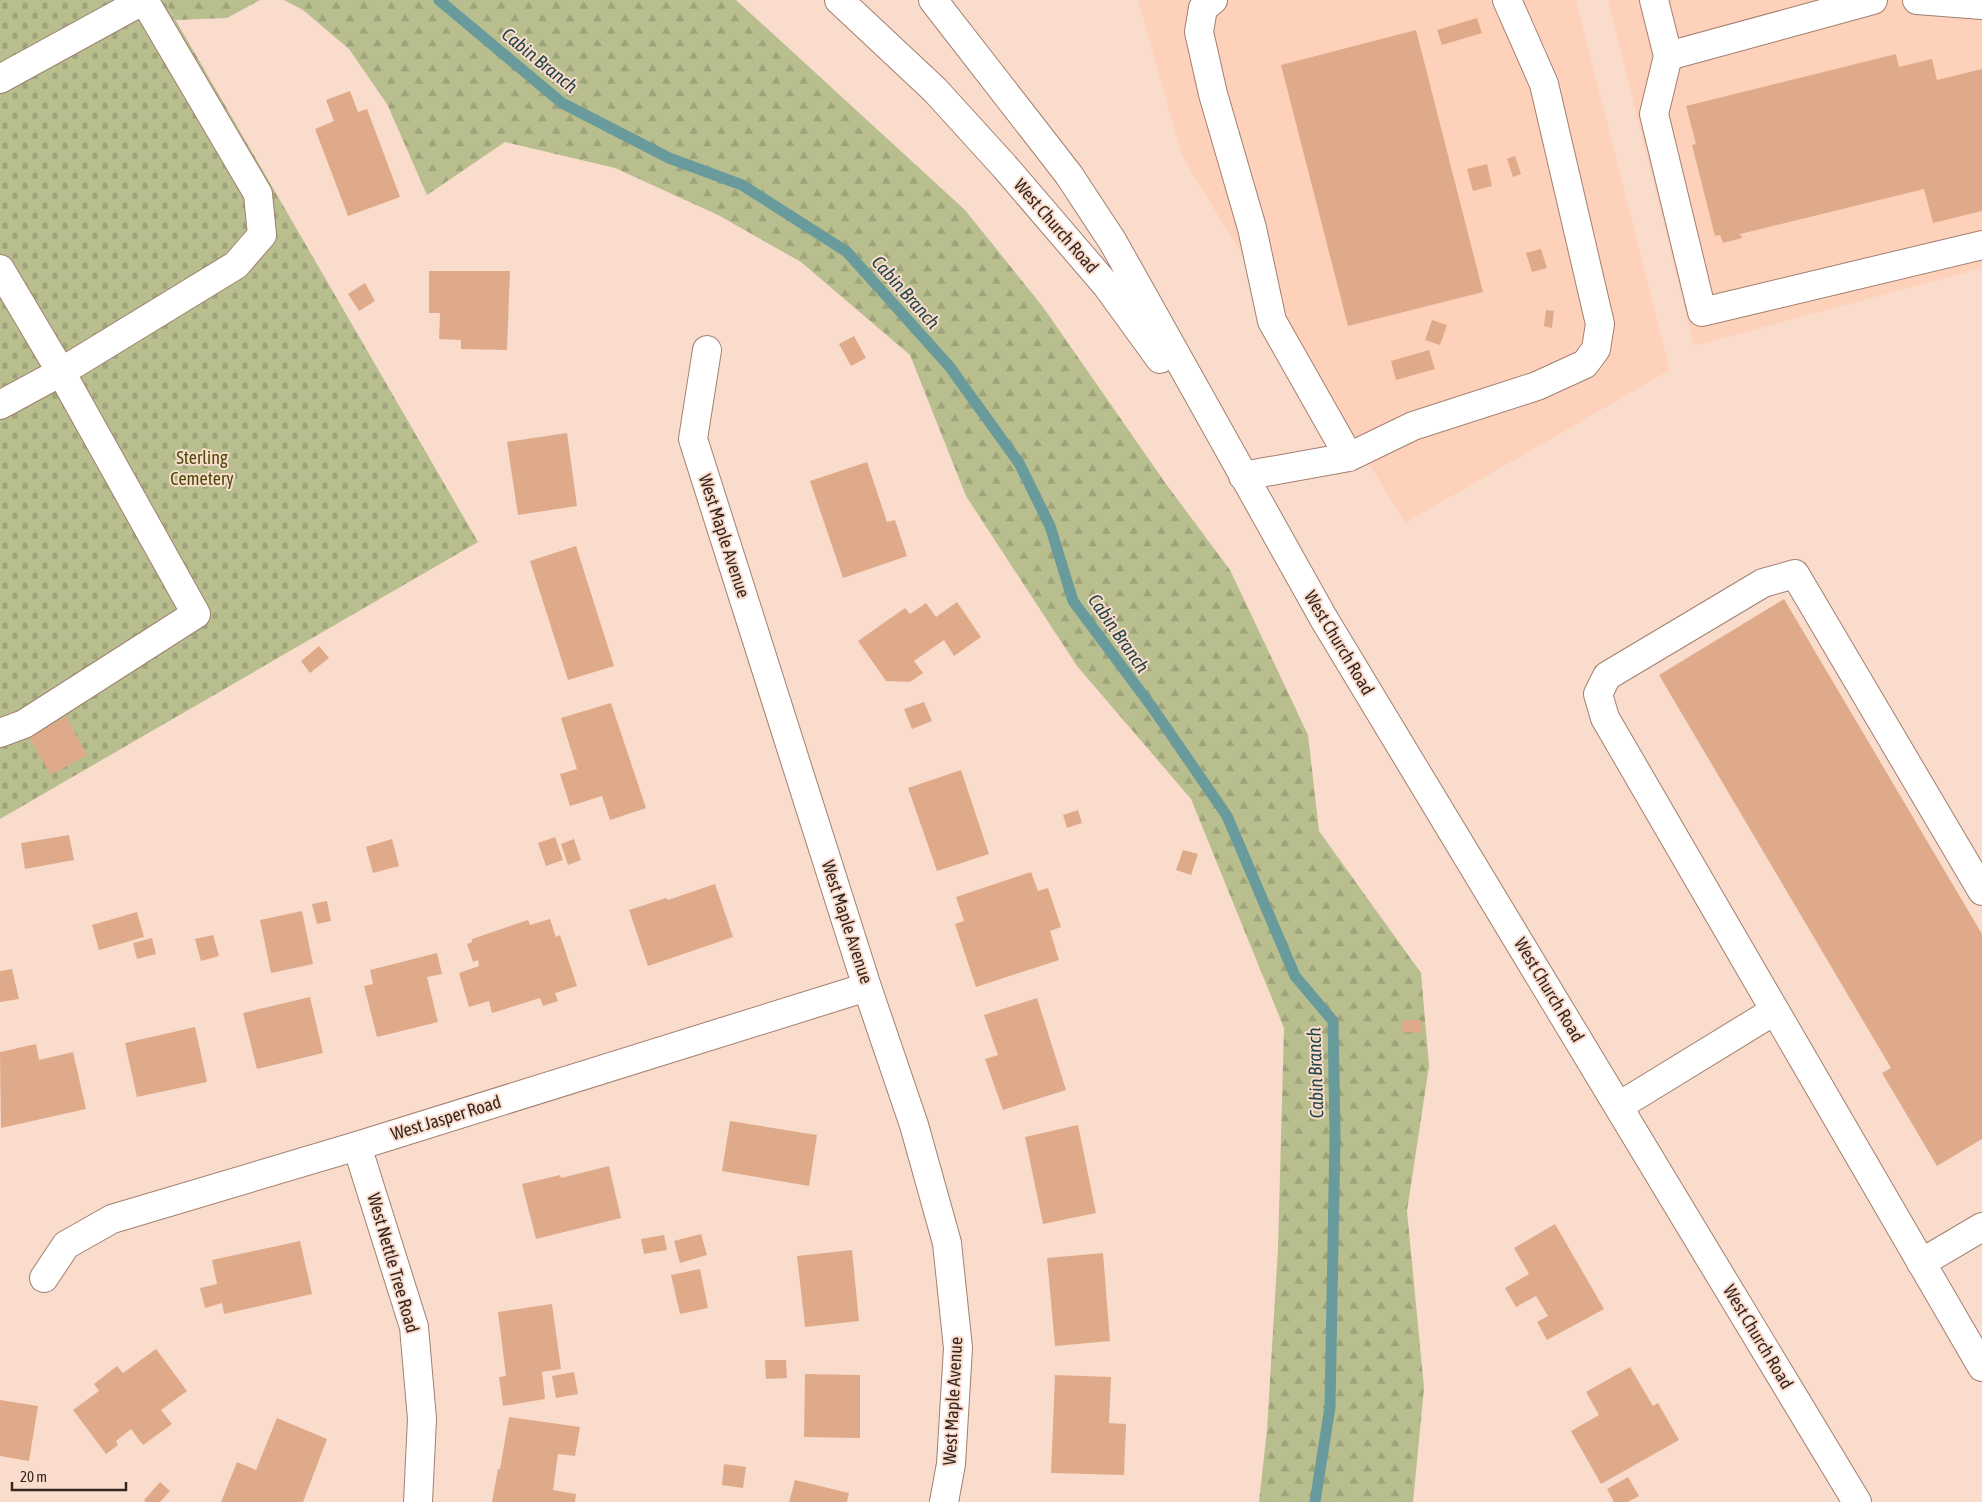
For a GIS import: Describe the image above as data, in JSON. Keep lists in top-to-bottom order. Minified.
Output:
{"streets":{"street":["West Church Road","West Maple Avenue","West Jasper Road","West Nettle Tree Road"]},"crossings":[["West Maple Avenue","West Jasper Road"],["West Jasper Road","West Nettle Tree Road"]],"water":["Cabin Branch"],"parks":["Sterling Cemetery"],"scale_bar":"20 m"}
